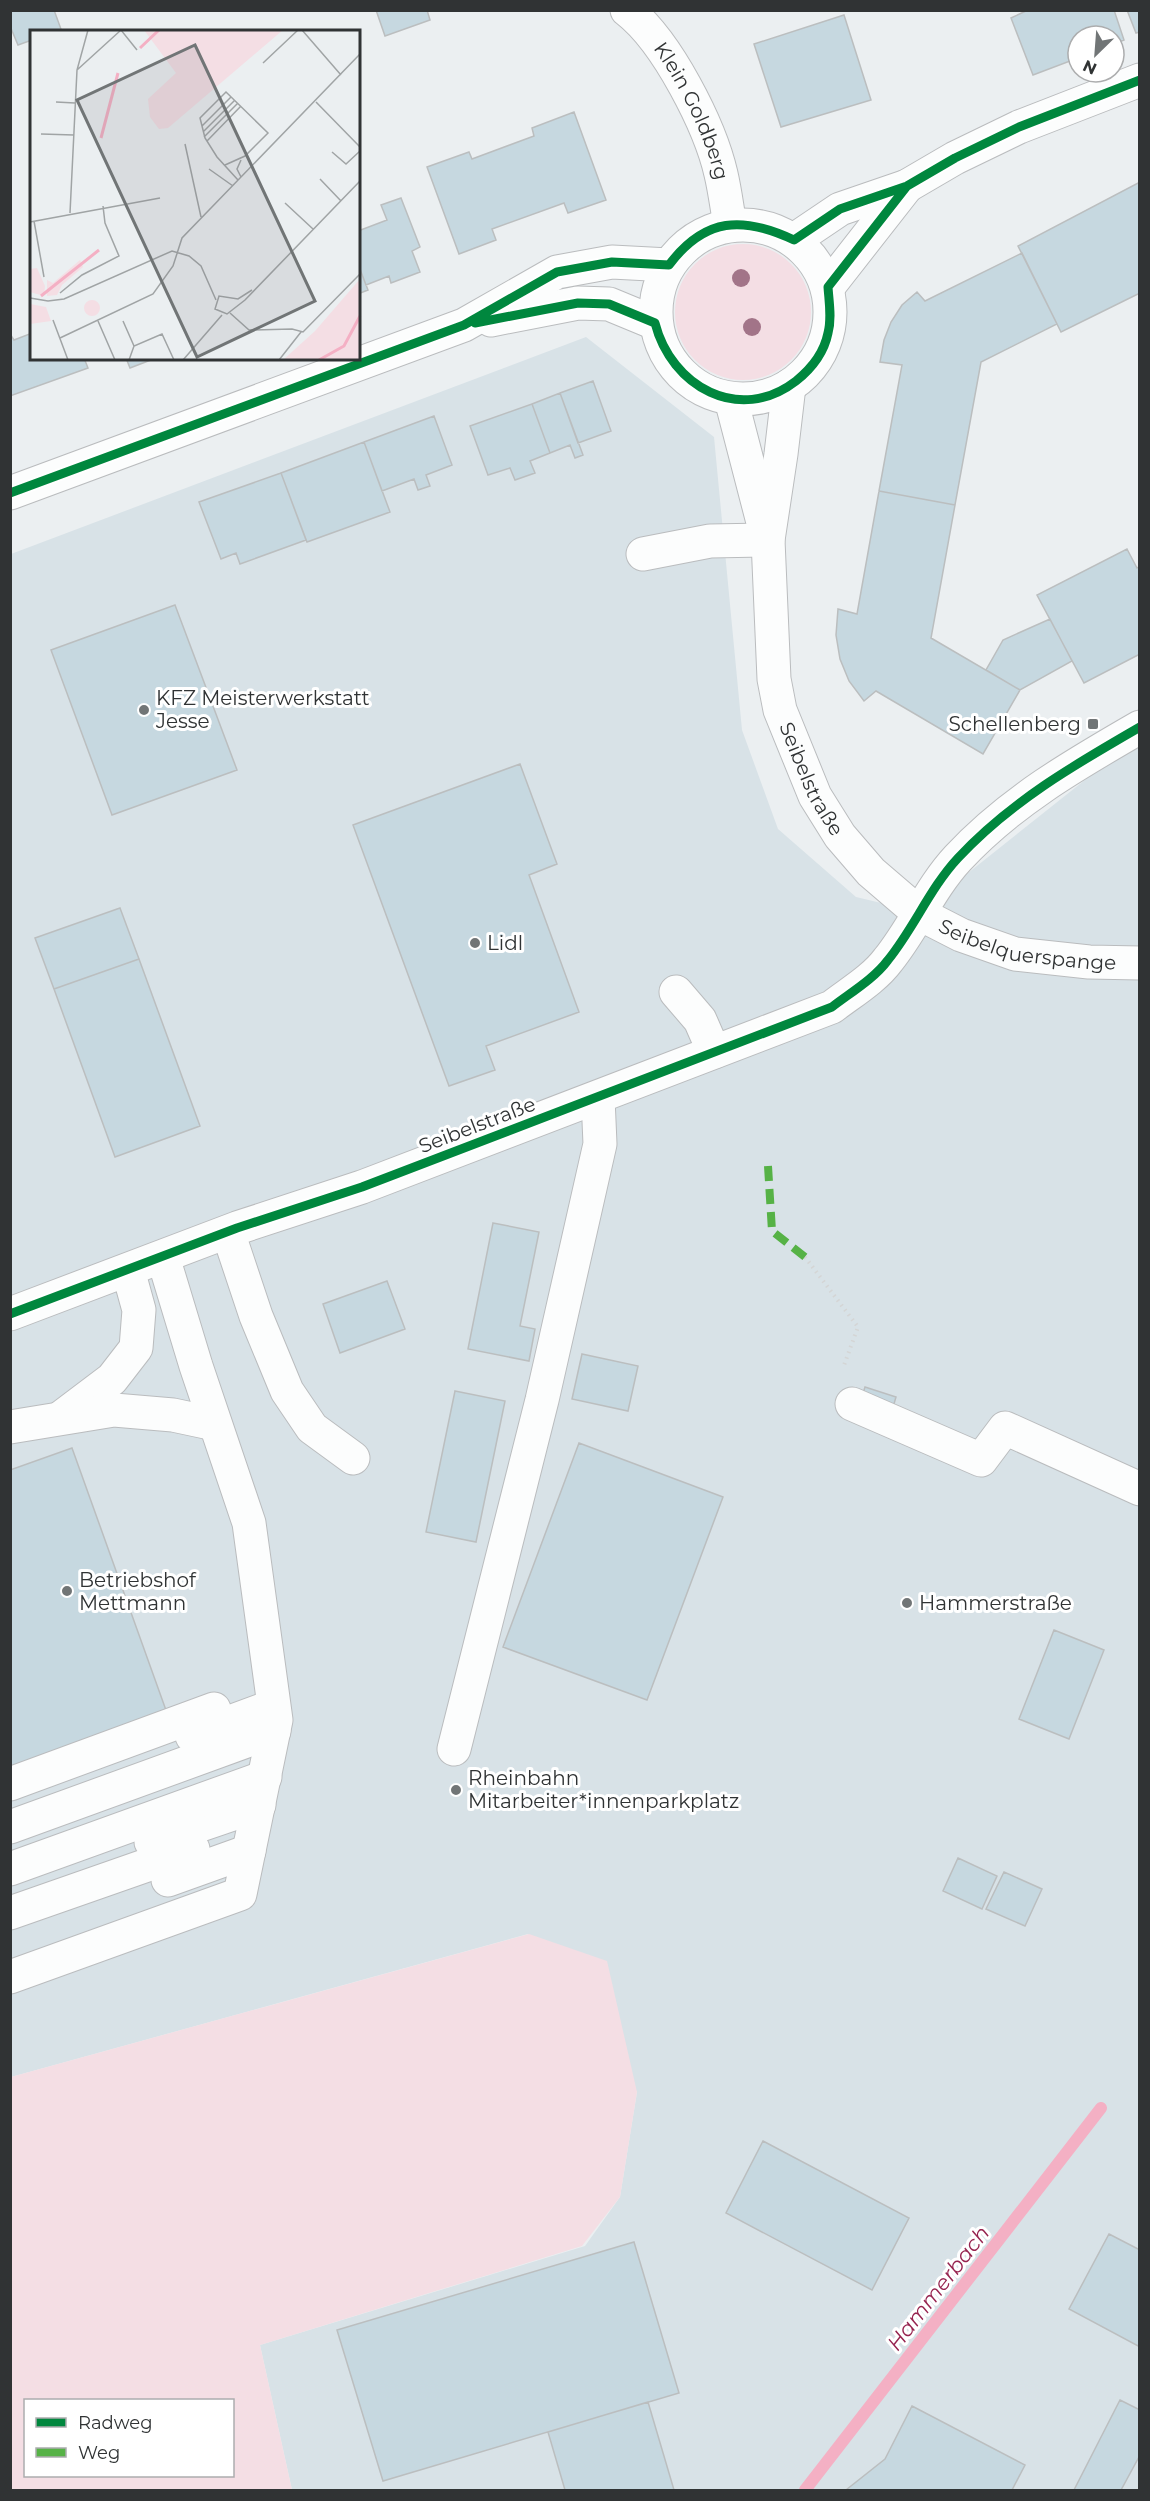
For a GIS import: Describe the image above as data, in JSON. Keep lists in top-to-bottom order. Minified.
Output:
{"streets":{"main road":["Klein Goldberg","Seibelstraße","Seibelquerspange"]},"crossings":[["Klein Goldberg","Seibelstraße"],["Seibelstraße","Seibelquerspange"]],"water":["Hammerbach"],"places":{"other":["KFZ Meisterwerkstatt Jesse","Lidl","Betriebshof Mettmann","Hammerstraße","Rheinbahn Mitarbeiter*innenparkplatz"],"transit":["Schellenberg"]},"legend":["Radweg","Weg"],"north":"bottom left"}
